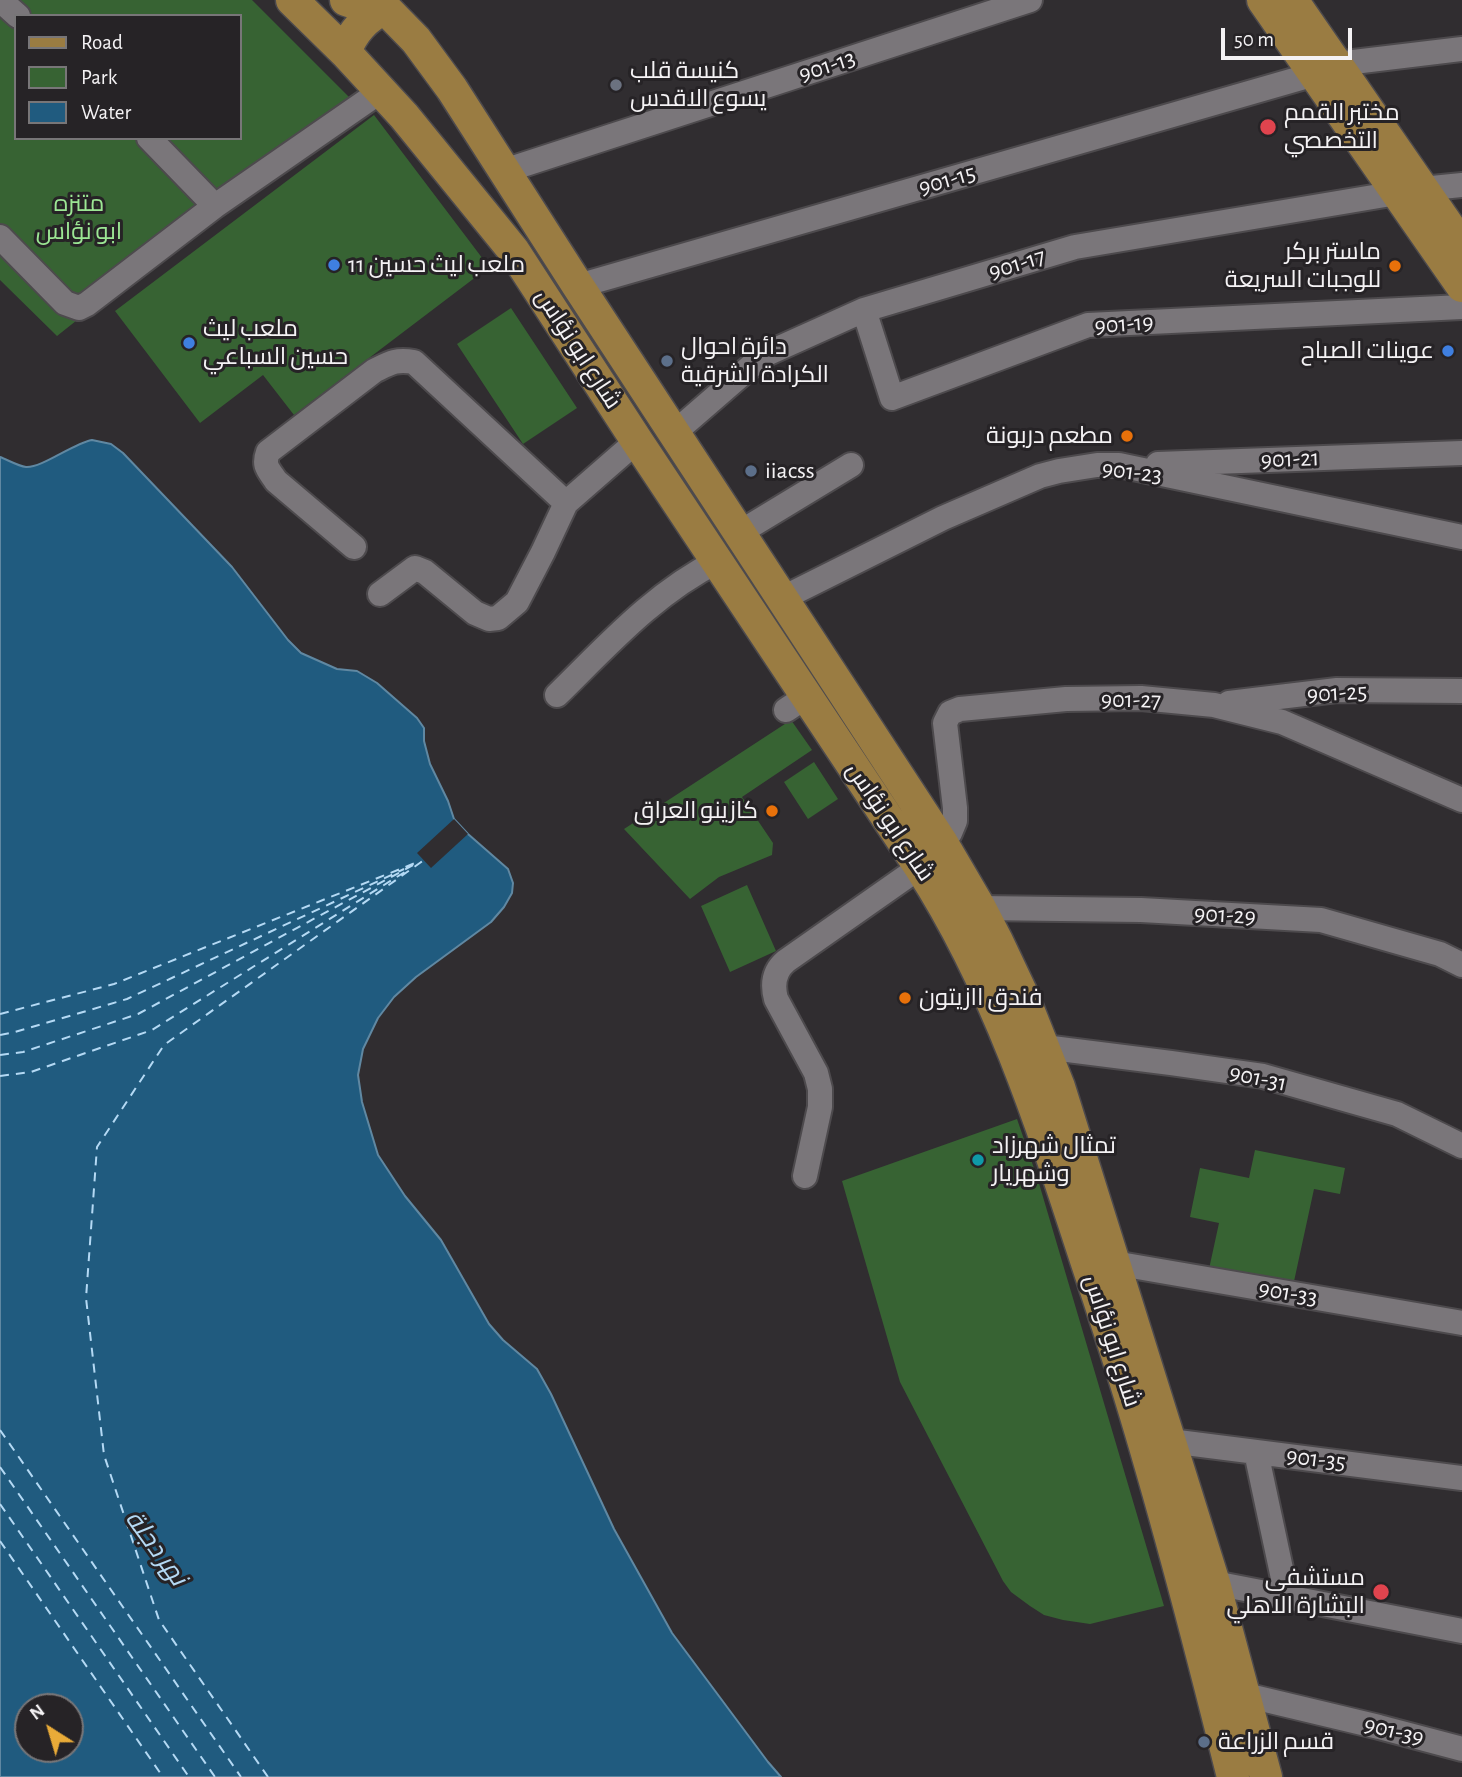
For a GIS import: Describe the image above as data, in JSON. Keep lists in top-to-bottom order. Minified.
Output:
{"streets":{"main road":["شارع ابو نؤاس"],"street":["901-13","901-15","901-17","901-19","901-21","901-23","901-25","901-27","901-29","901-31","901-33","901-35","901-39"]},"crossings":[["901-13","شارع ابو نؤاس"],["901-15","شارع ابو نؤاس"],["901-17","901-19"],["901-17","شارع ابو نؤاس"],["شارع ابو نؤاس","901-23"],["شارع ابو نؤاس","901-27"],["شارع ابو نؤاس","901-29"],["شارع ابو نؤاس","901-31"],["شارع ابو نؤاس","901-33"],["شارع ابو نؤاس","901-35"],["شارع ابو نؤاس","901-39"],["901-21","901-23"],["901-25","901-27"]],"water":["نهر دجلة"],"parks":["متنزه ابو نؤاس"],"places":["كنيسة قلب يسوع الاقدس","مختبر القمم التخصصي","ملعب ليث حسين 11","ماستر بركر للوجبات السريعة","ملعب ليث حسين السباعي","عوينات الصباح","دائرة احوال الكرادة الشرقية","مطعم دربونة","iiacss","كازينو العراق","فندق اازيتون","تمثال شهرزاد وشهريار","مستشفى البشارة الاهلي","قسم الزراعة"],"legend":["Road","Park","Water"],"scale_bar":"50 m","north":"top left"}
